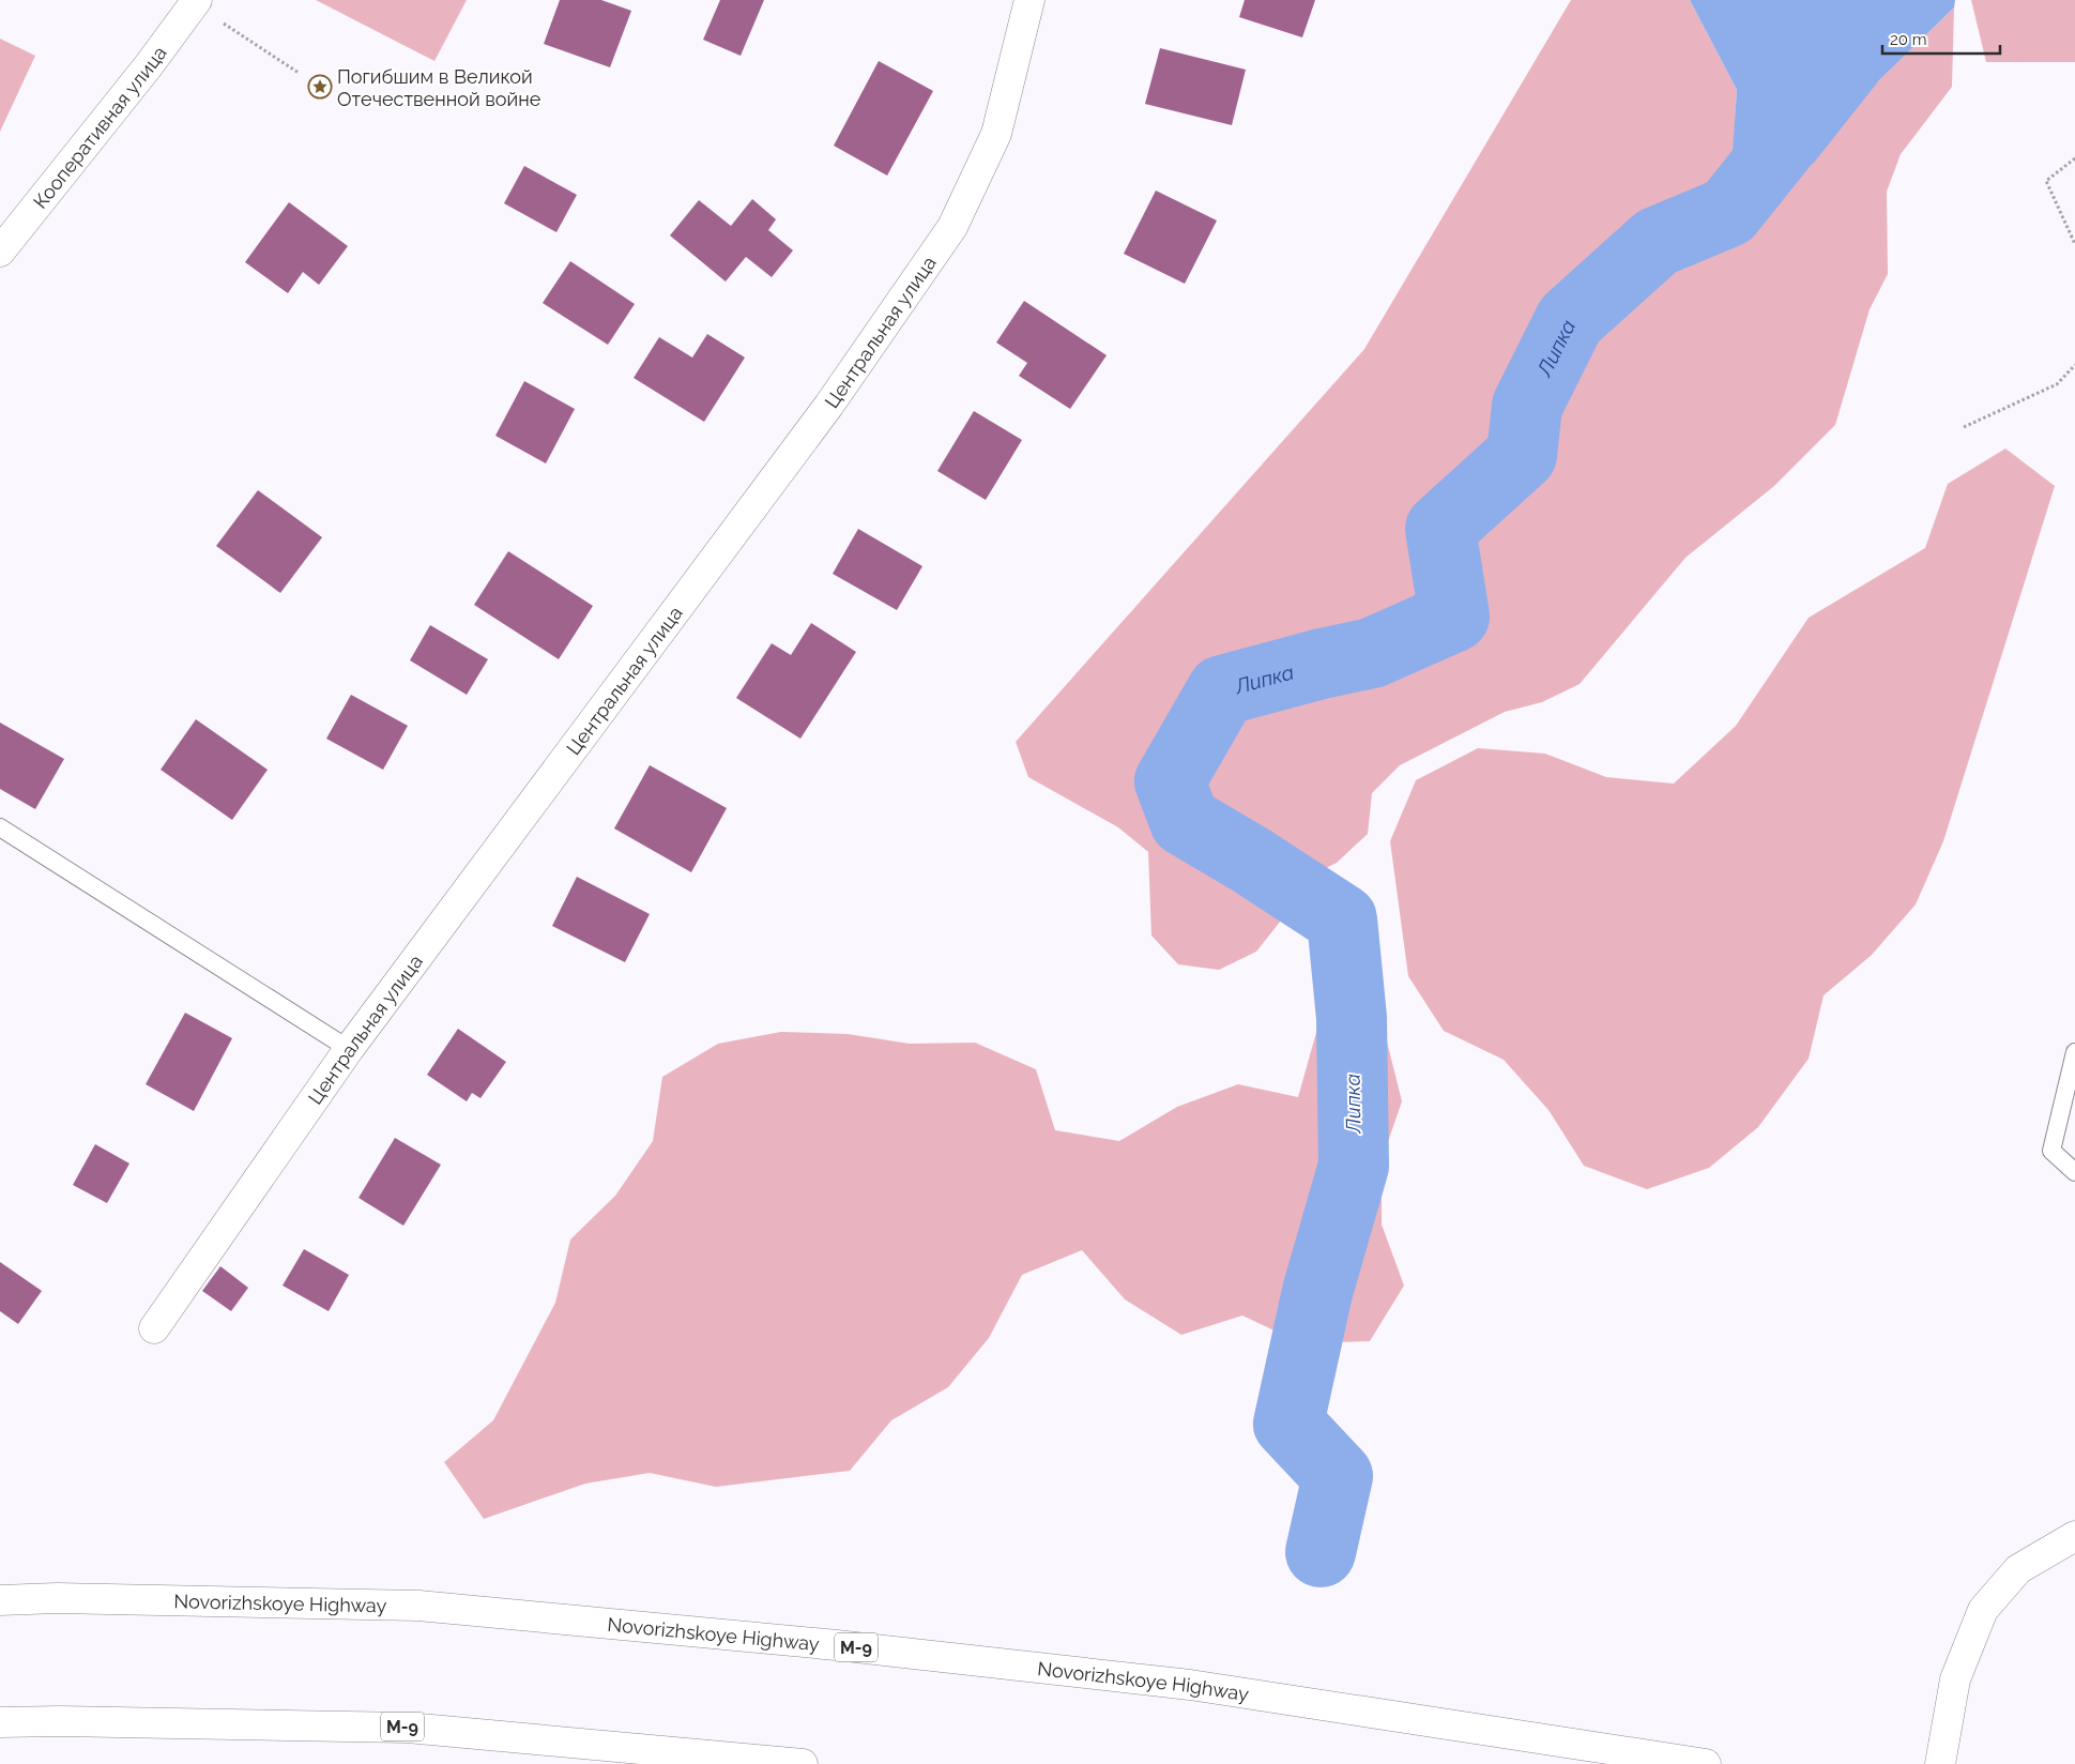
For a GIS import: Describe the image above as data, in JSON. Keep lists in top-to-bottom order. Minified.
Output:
{"streets":{"main road":["Кооперативная улица","Центральная улица","Novorizhskoye Highway","М-9"]},"water":["Липка"],"places":{"place":["Погибшим в Великой Отечественной войне"]},"scale_bar":"20 m"}
